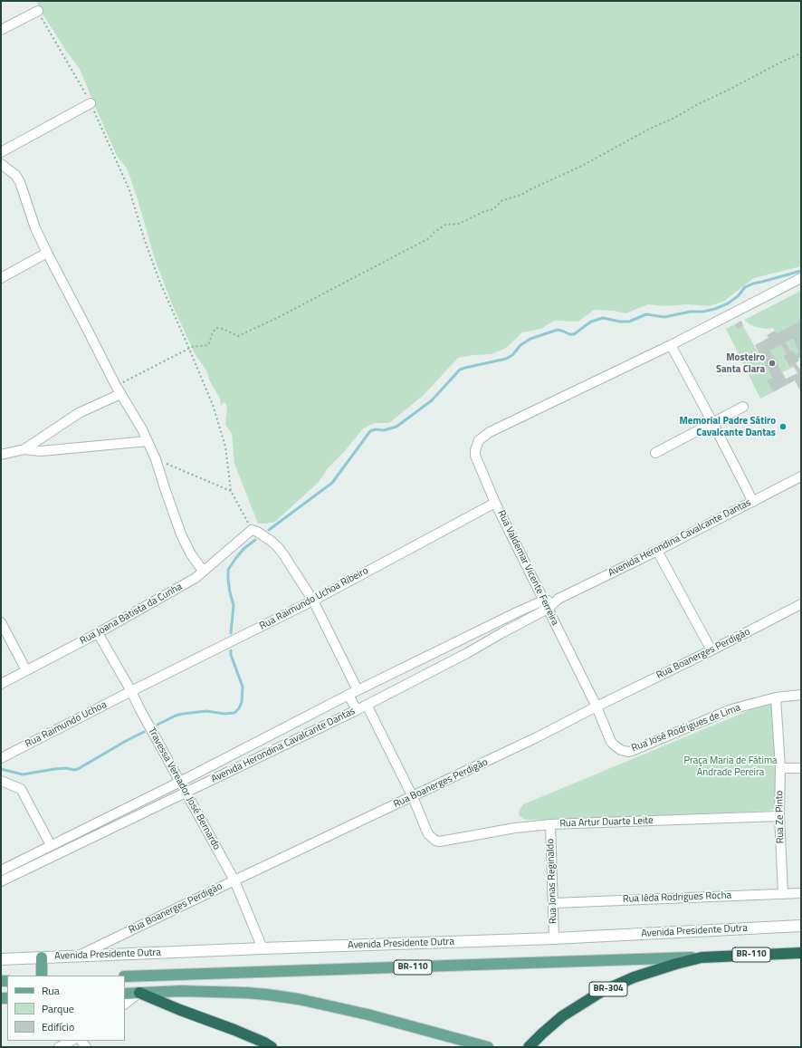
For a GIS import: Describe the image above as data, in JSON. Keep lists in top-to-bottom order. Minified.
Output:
{"streets":{"highway":["BR-110","BR-304"],"street":["Avenida Herondina Cavalcante Dantas","Rua Valdemar Vicente Ferreira","Rua Raimundo Uchoa Ribeiro","Rua Joana Batista da Cunha","Rua Boanerges Perdigão","Rua Raimundo Uchoa","Rua José Rodrigues de Lima","Travessa Vereador José Bernardo","Rua Ze Pinto","Rua Artur Duarte Leite","Rua Jonas Reginaldo","Rua Iêda Rodrigues Rocha","Avenida Presidente Dutra"]},"crossings":[["Avenida Herondina Cavalcante Dantas","Rua Valdemar Vicente Ferreira"],["Avenida Herondina Cavalcante Dantas","Travessa Vereador José Bernardo"],["Rua Valdemar Vicente Ferreira","Rua Raimundo Uchoa Ribeiro"],["Rua Valdemar Vicente Ferreira","Rua Boanerges Perdigão"],["Rua Valdemar Vicente Ferreira","Rua José Rodrigues de Lima"],["Rua Raimundo Uchoa Ribeiro","Rua Raimundo Uchoa"],["Rua Raimundo Uchoa Ribeiro","Travessa Vereador José Bernardo"],["Rua Joana Batista da Cunha","Travessa Vereador José Bernardo"],["Rua Boanerges Perdigão","Rua José Rodrigues de Lima"],["Rua Boanerges Perdigão","Travessa Vereador José Bernardo"],["Rua Boanerges Perdigão","Rua Artur Duarte Leite"],["Rua Boanerges Perdigão","Avenida Presidente Dutra"],["Rua Raimundo Uchoa","Travessa Vereador José Bernardo"],["Rua José Rodrigues de Lima","Rua Ze Pinto"],["Travessa Vereador José Bernardo","Avenida Presidente Dutra"],["Rua Ze Pinto","Rua Artur Duarte Leite"],["Rua Ze Pinto","Rua Iêda Rodrigues Rocha"],["Rua Artur Duarte Leite","Rua Jonas Reginaldo"],["Rua Jonas Reginaldo","Rua Iêda Rodrigues Rocha"],["Rua Jonas Reginaldo","Avenida Presidente Dutra"],["BR-110","BR-304"]],"parks":["Praça Maria de Fátima Andrade Pereira"],"places":["Mosteiro Santa Clara","Memorial Padre Sátiro Cavalcante Dantas"],"legend":["Rua","Parque","Edifício"]}
